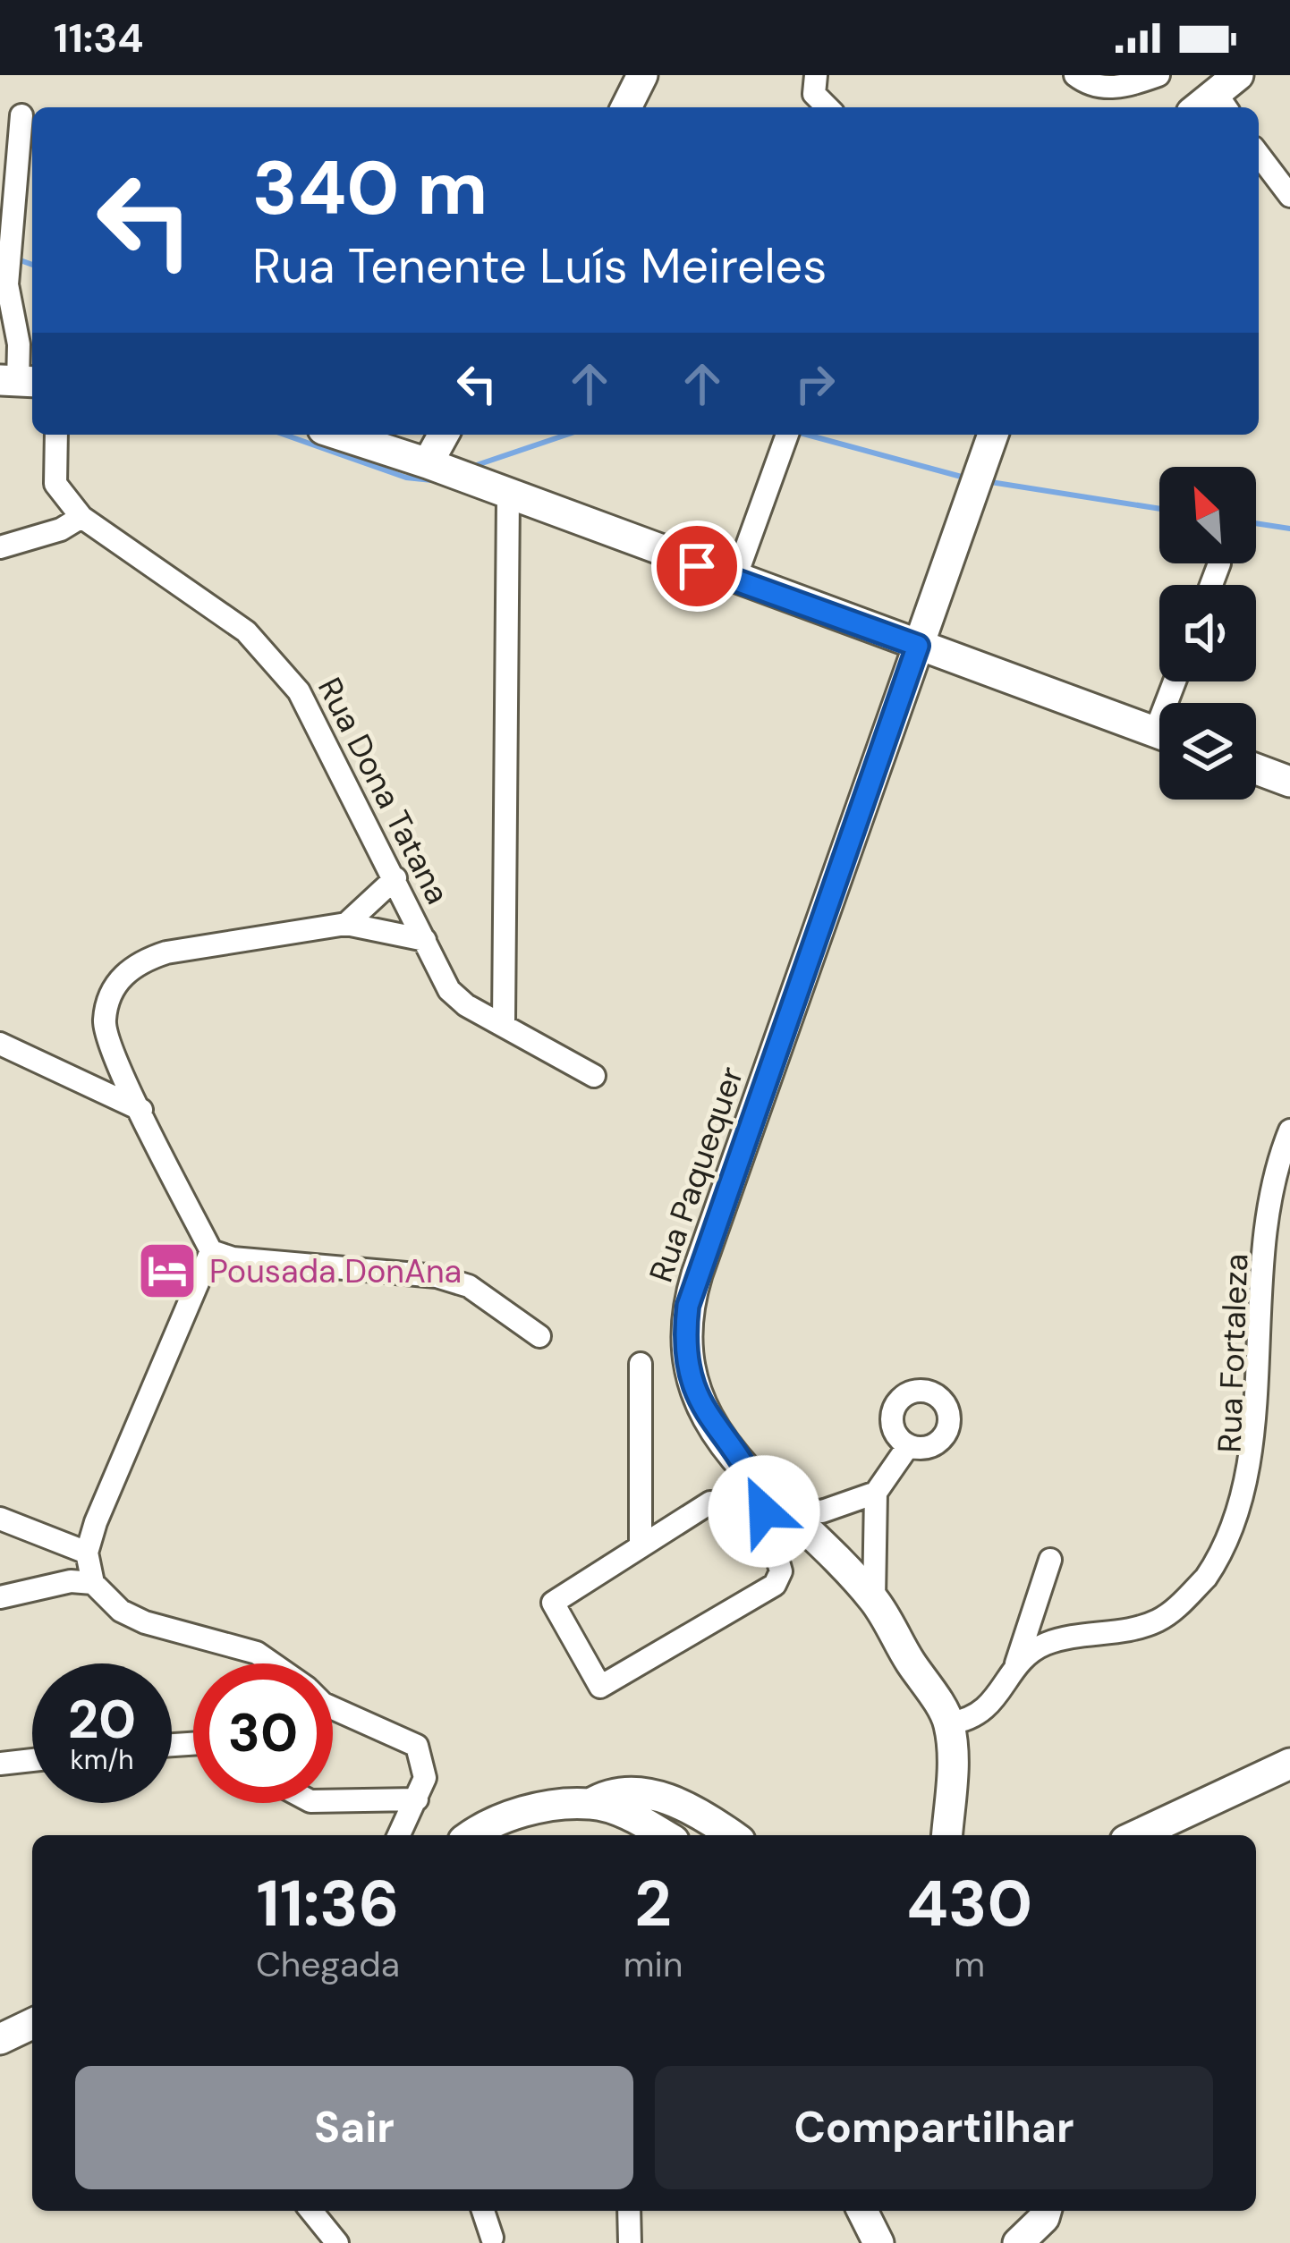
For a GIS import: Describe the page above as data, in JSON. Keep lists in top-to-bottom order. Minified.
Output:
{"streets":{"street":["Rua Dona Tatana","Rua Paquequer","Rua Fortaleza"]},"crossings":[["Rua Paquequer","Rua Fortaleza"]],"places":{"hotel":["Pousada DonAna"]},"north":"top left","page":{"status":"11:34","turn":["340 m","Rua Tenente Luís Meireles"],"speed":"20 km/h","limit":"30","eta":["11:36","Chegada","2","min","430","m"],"buttons":["Sair","Compartilhar"]}}
